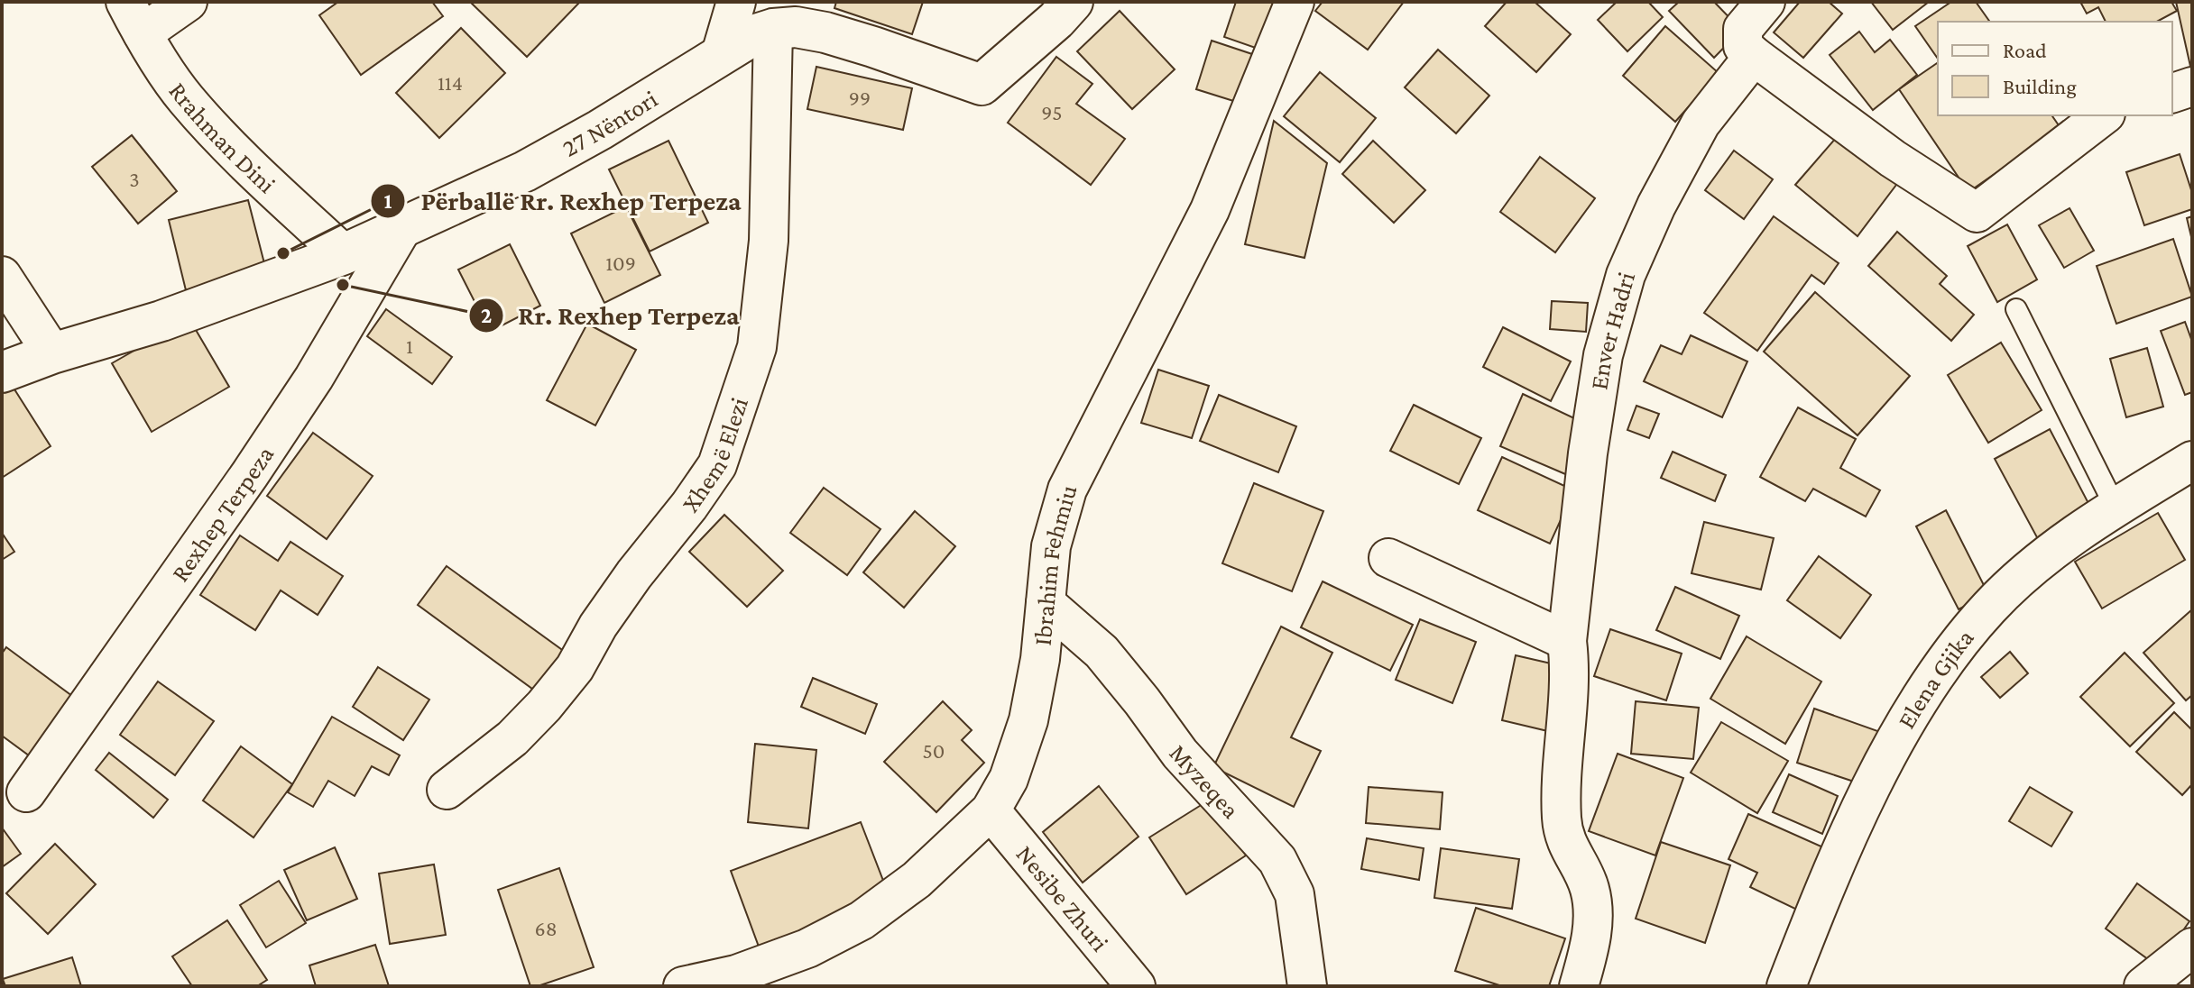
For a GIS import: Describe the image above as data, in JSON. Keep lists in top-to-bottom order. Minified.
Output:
{"streets":{"street":["27 Nëntori","Rrahman Dini","Enver Hadri","Xhemë Elezi","Rexhep Terpeza","Ibrahim Fehmiu","Elena Gjika","Myzeqea","Nesibe Zhuri"]},"crossings":[["27 Nëntori","Rrahman Dini"],["27 Nëntori","Xhemë Elezi"],["27 Nëntori","Rexhep Terpeza"],["Ibrahim Fehmiu","Myzeqea"],["Ibrahim Fehmiu","Nesibe Zhuri"]],"places":["Përballë Rr. Rexhep Terpeza","Rr. Rexhep Terpeza"],"house_numbers":["114","99","95","3","109","1","50","68"],"legend":["Road","Building"]}
